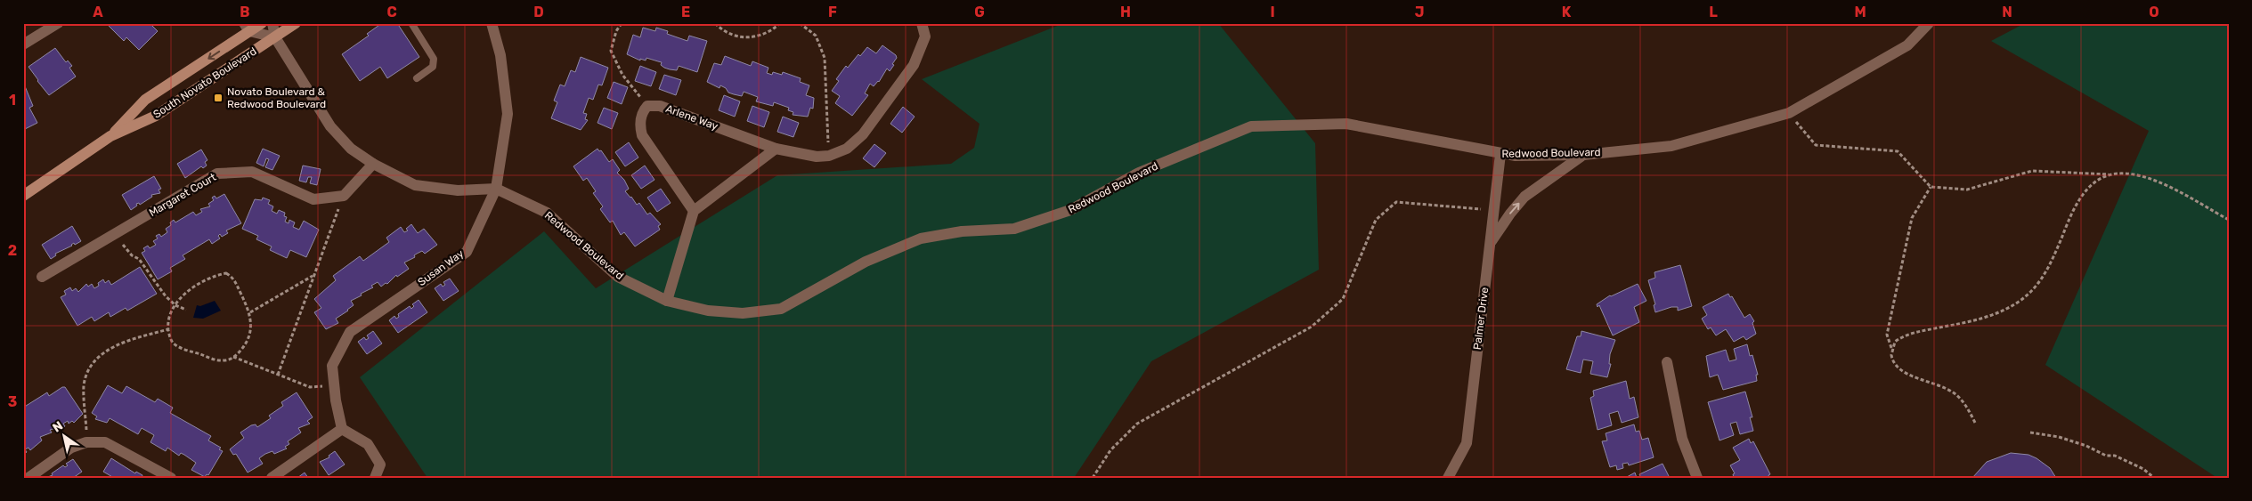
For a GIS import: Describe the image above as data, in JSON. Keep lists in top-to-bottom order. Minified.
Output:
{"streets":{"main road":["South Novato Boulevard"],"street":["Arlene Way","Redwood Boulevard","Margaret Court","Susan Way","Palmer Drive"]},"crossings":[["South Novato Boulevard","Redwood Boulevard"],["Redwood Boulevard","Susan Way"],["Redwood Boulevard","Palmer Drive"]],"places":{"transit":["Novato Boulevard & Redwood Boulevard"]},"north":"top left","grid":{"columns":["A","B","C","D","E","F","G","H","I","J","K","L","M","N","O"],"rows":["1","2","3"]}}
